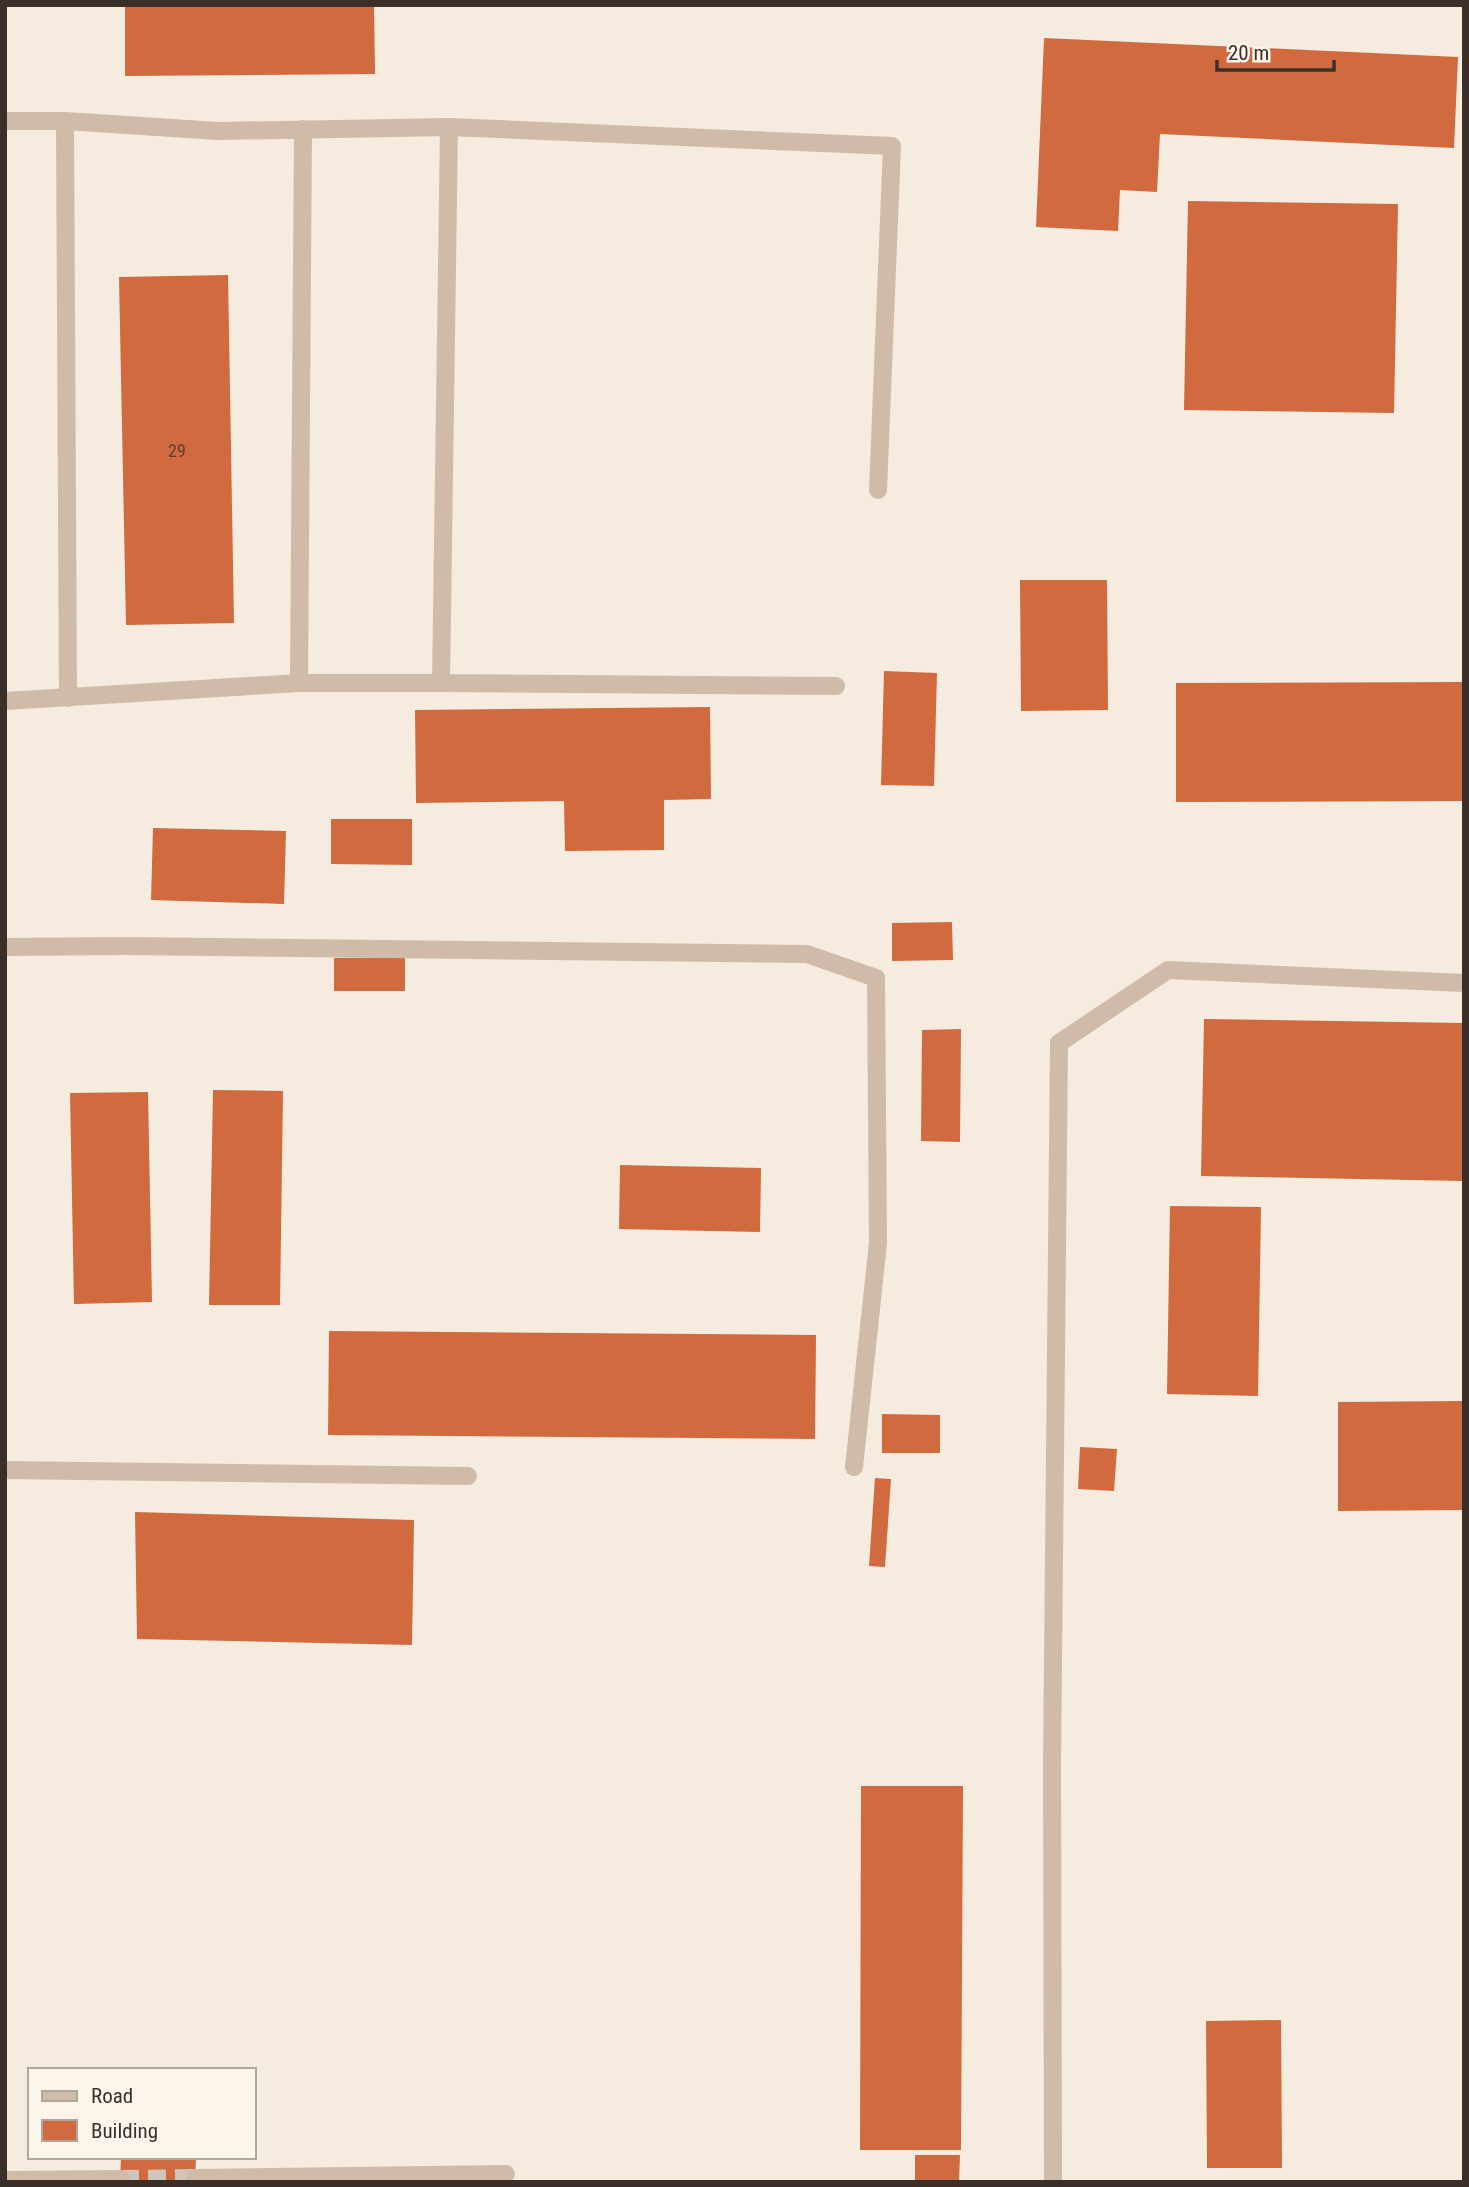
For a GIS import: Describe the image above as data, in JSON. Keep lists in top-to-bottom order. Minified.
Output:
{"house_numbers":["29"],"legend":["Road","Building"],"scale_bar":"20 m"}
